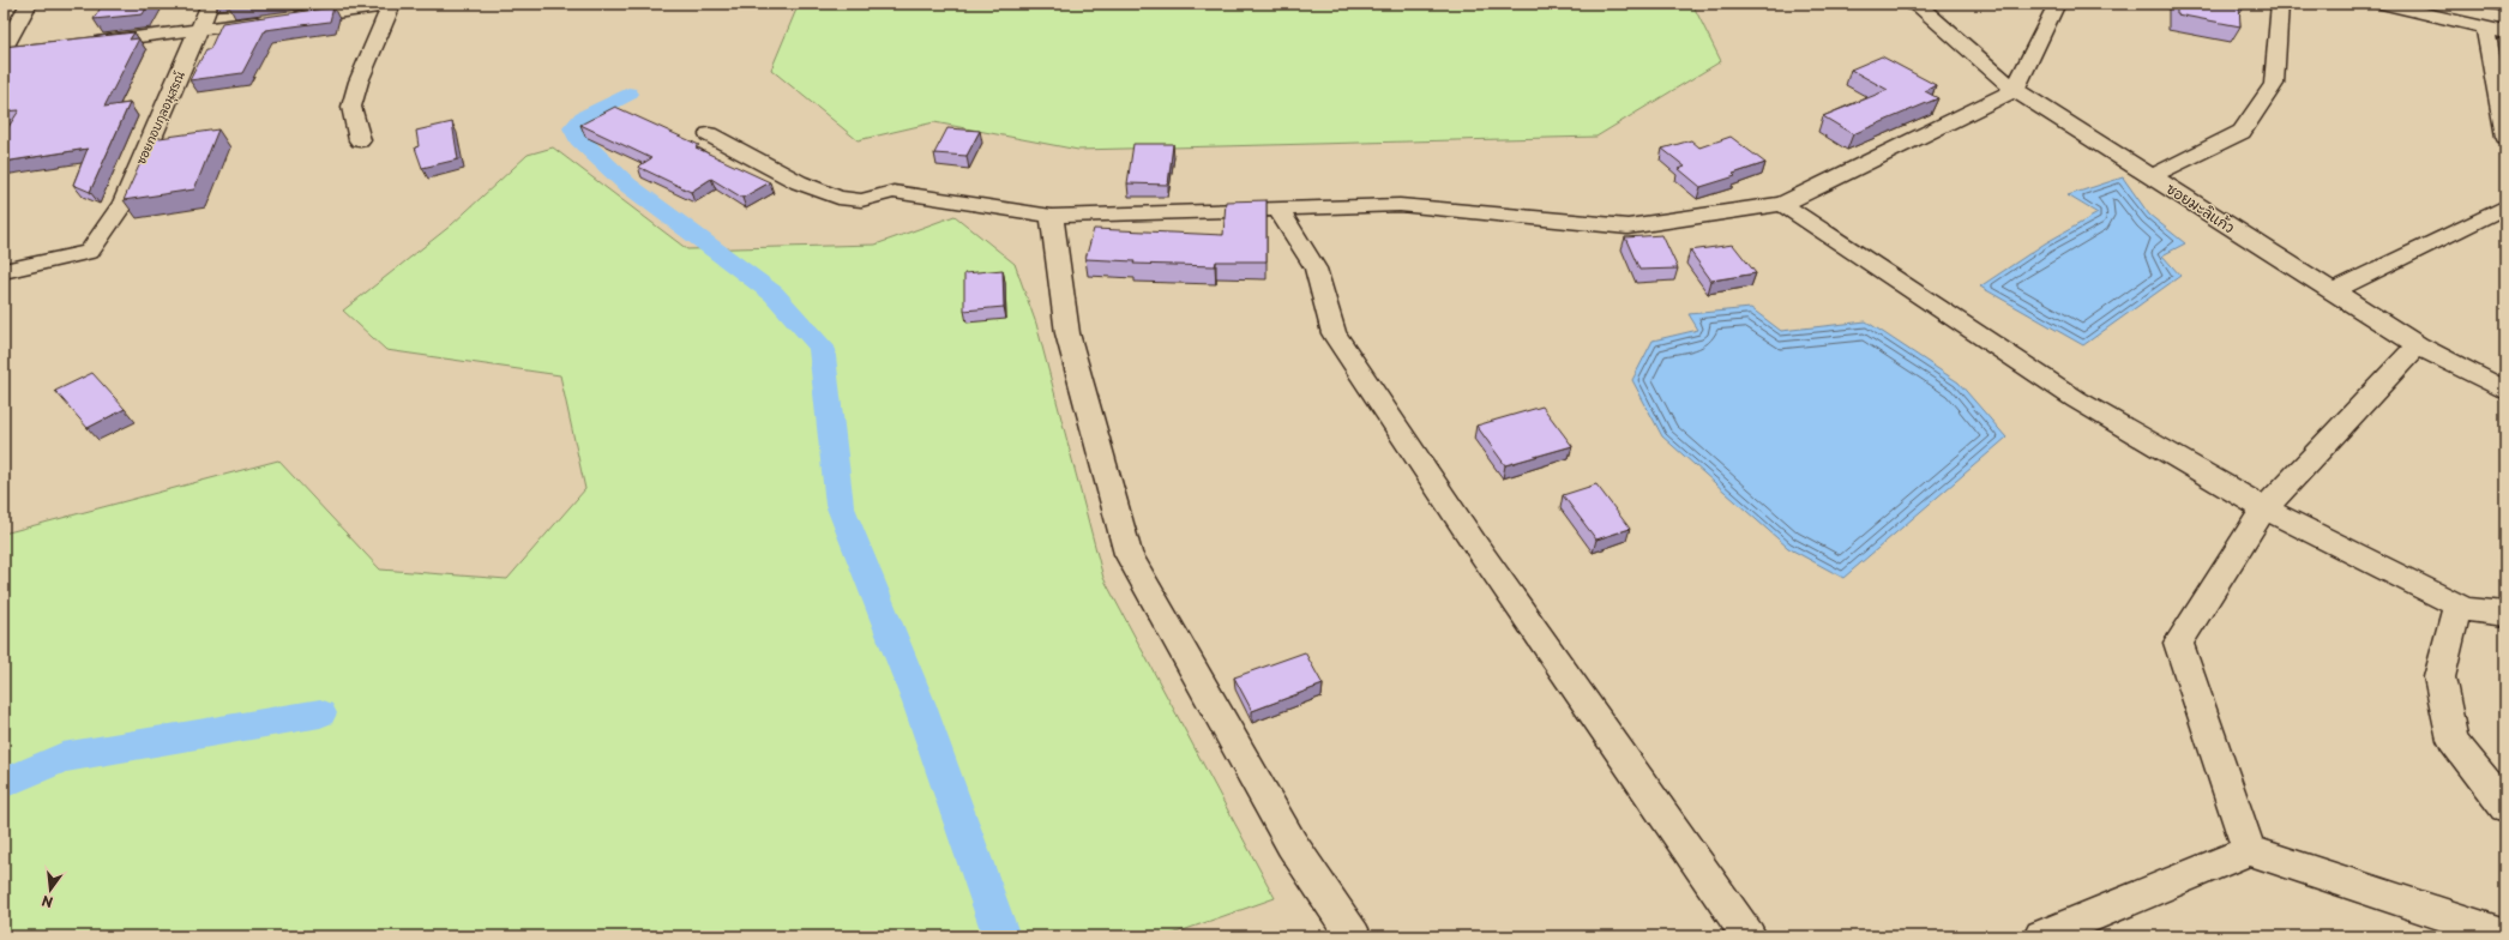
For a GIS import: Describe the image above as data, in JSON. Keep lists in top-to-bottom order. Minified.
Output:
{"streets":{"street":["ซอยกอบกุลอนุสรณ์","ซอยมะลิแก้ว"]},"north":"bottom"}
